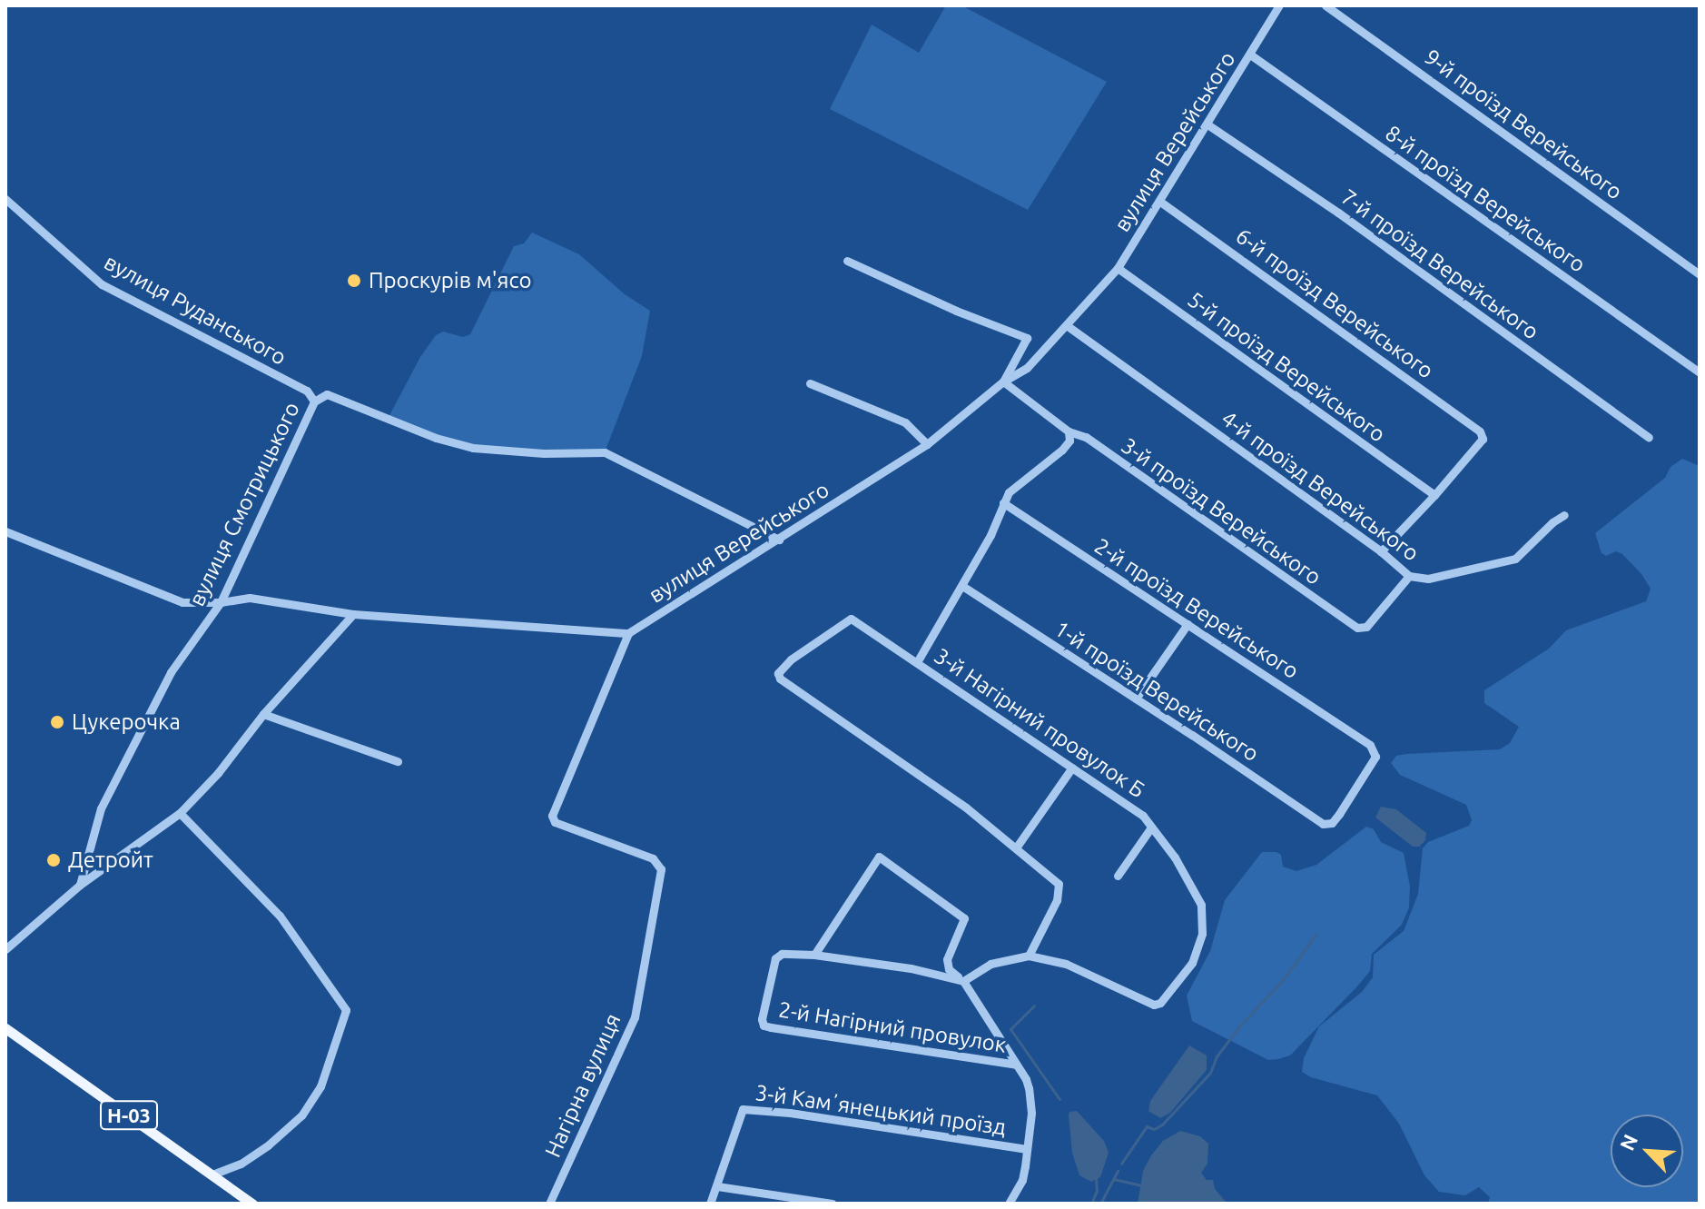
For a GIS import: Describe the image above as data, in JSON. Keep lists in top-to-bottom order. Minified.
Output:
{"streets":{"main road":["Н-03"],"street":["9-й проїзд Верейського","вулиця Верейського","8-й проїзд Верейського","7-й проїзд Верейського","6-й проїзд Верейського","вулиця Руданського","5-й проїзд Верейського","4-й проїзд Верейського","вулиця Смотрицького","3-й проїзд Верейського","2-й проїзд Верейського","1-й проїзд Верейського","3-й Нагірний провулок Б","2-й Нагірний провулок","Нагірна вулиця","3-й Камʼянецький проїзд"]},"crossings":[["вулиця Верейського","8-й проїзд Верейського"],["вулиця Верейського","7-й проїзд Верейського"],["вулиця Верейського","6-й проїзд Верейського"],["вулиця Верейського","5-й проїзд Верейського"],["вулиця Верейського","4-й проїзд Верейського"],["вулиця Верейського","3-й проїзд Верейського"],["вулиця Верейського","Нагірна вулиця"],["6-й проїзд Верейського","5-й проїзд Верейського"],["вулиця Руданського","вулиця Смотрицького"],["4-й проїзд Верейського","3-й проїзд Верейського"],["2-й проїзд Верейського","1-й проїзд Верейського"]],"places":["Проскурів м'ясо","Цукерочка","Детройт"],"north":"top left"}
